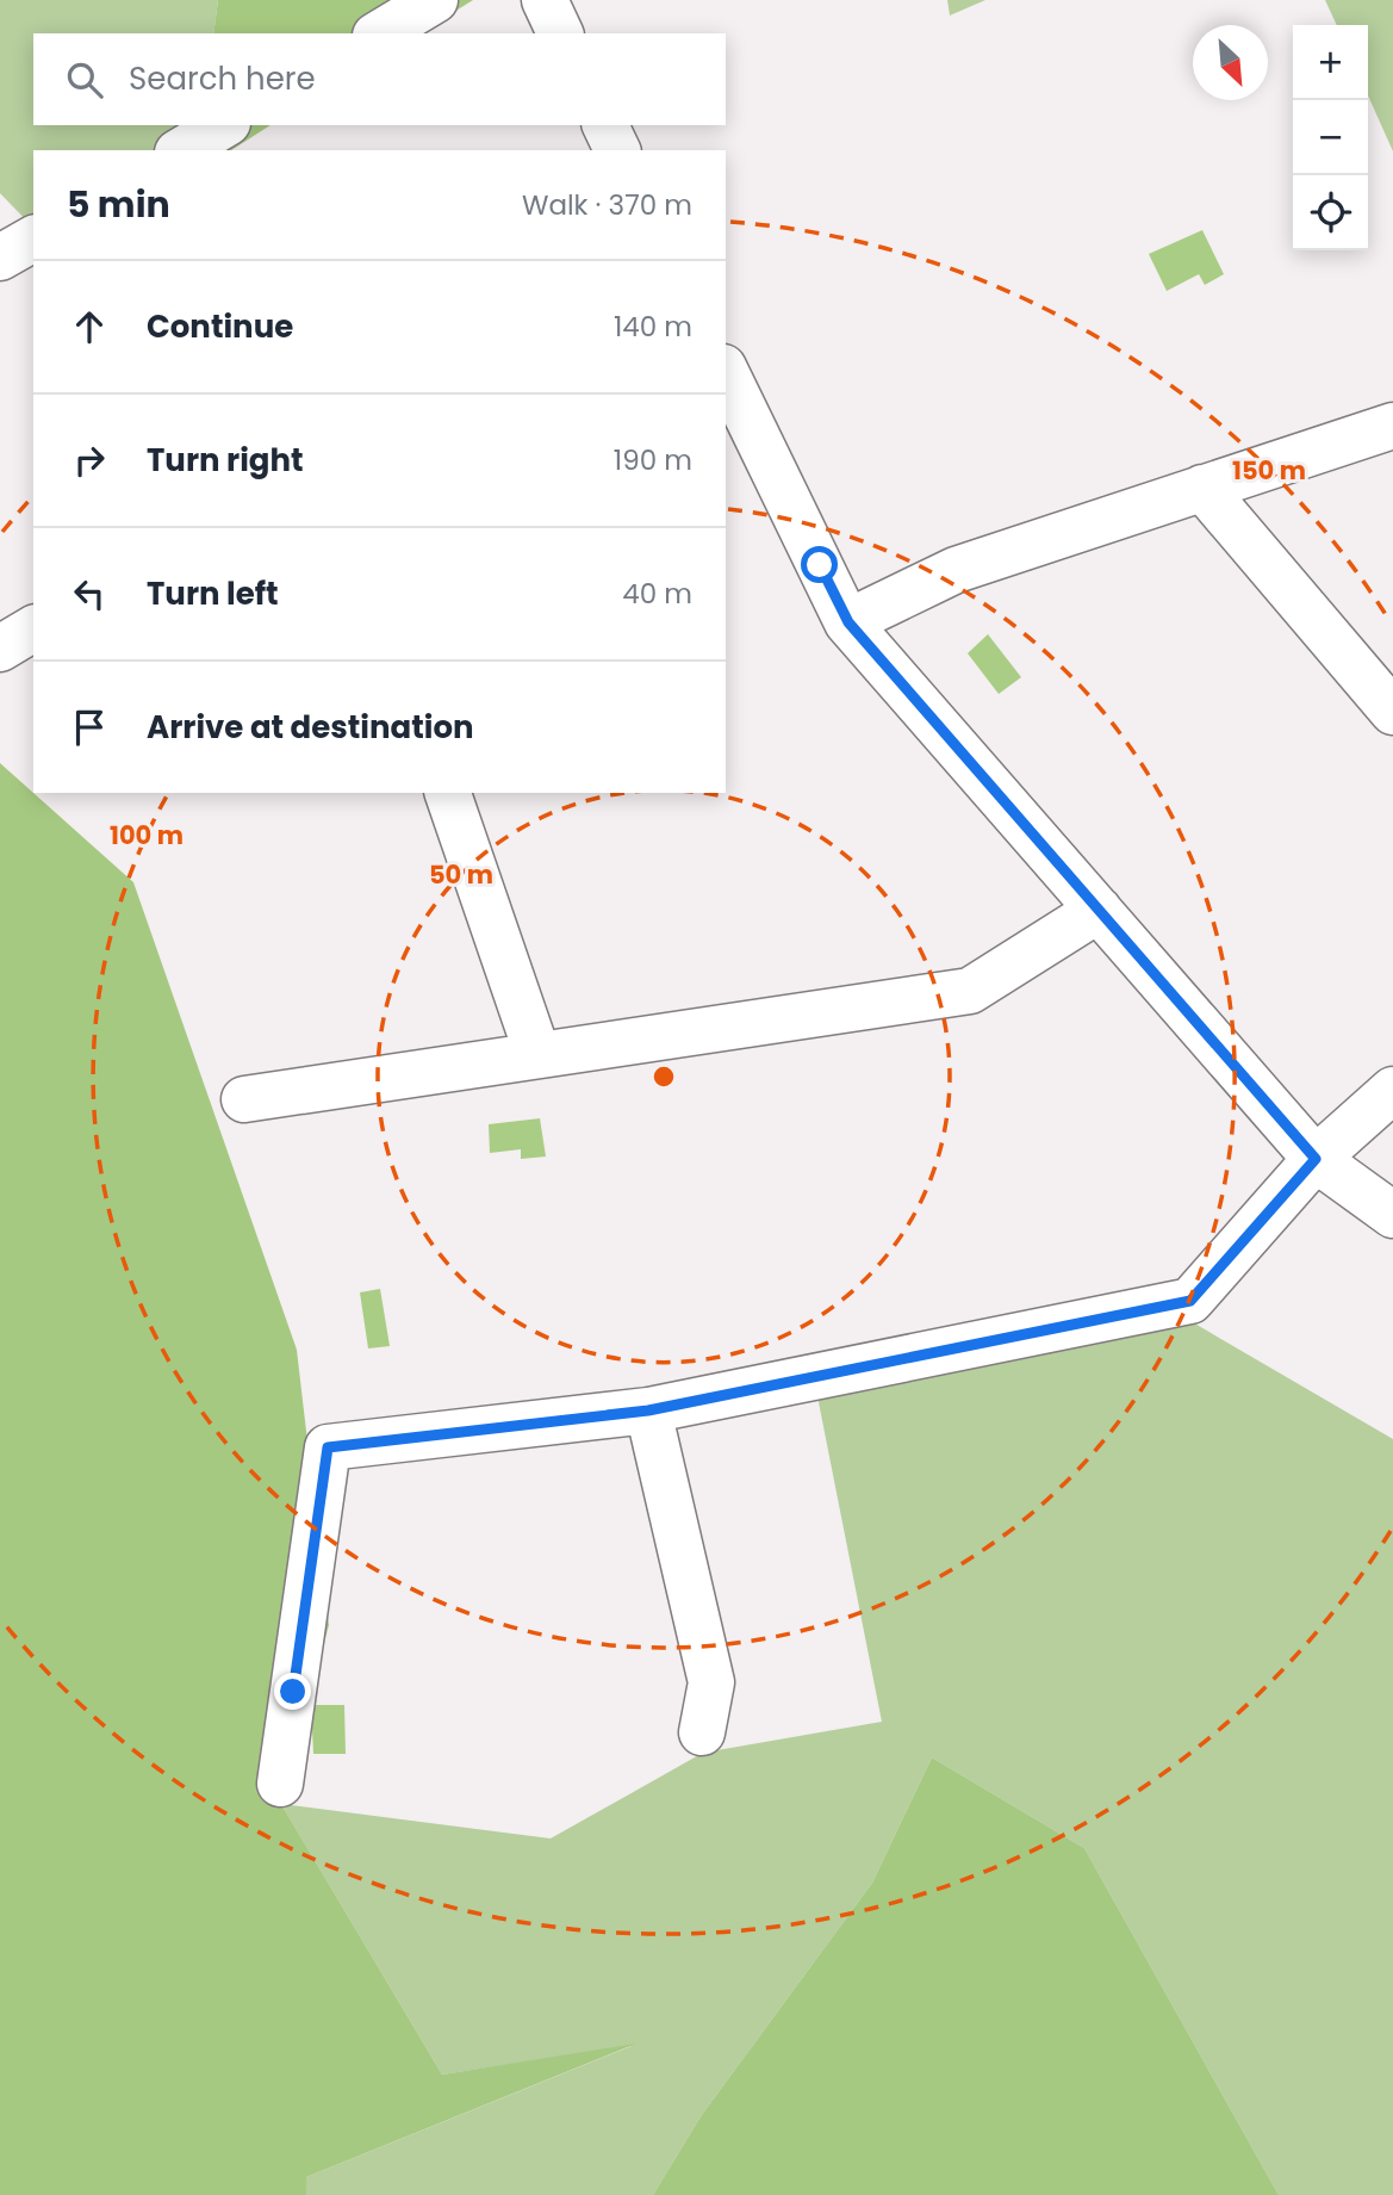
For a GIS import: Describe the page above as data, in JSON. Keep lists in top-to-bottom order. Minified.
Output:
{"north":"bottom right","page":{"map_buttons":["+","−"],"search":"Search here","heading":["5 min","Walk · 370 m"],"list":[["Continue","140 m"],["Turn right","190 m"],["Turn left","40 m"],"Arrive at destination"]},"rings":["150 m","100 m","50 m"]}
